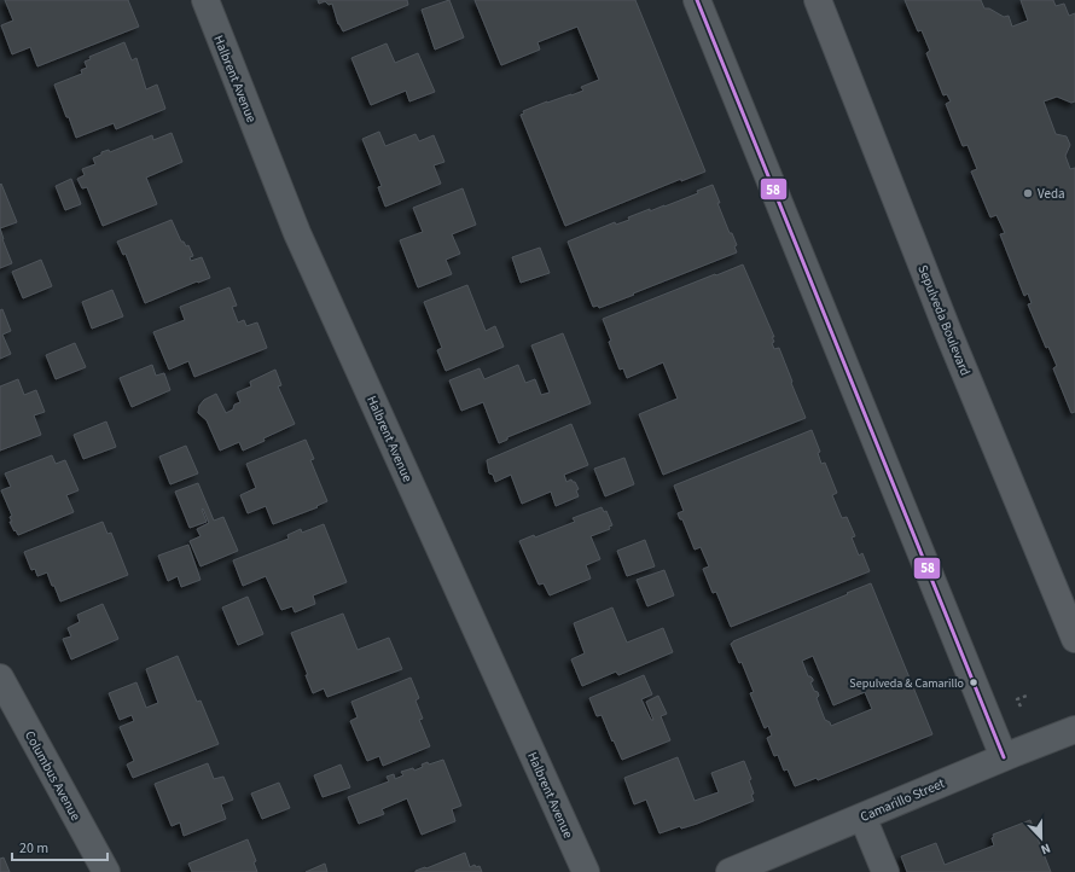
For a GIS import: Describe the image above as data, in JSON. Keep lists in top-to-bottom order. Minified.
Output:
{"streets":{"main road":["Sepulveda Boulevard"],"street":["Halbrent Avenue","Columbus Avenue","Camarillo Street"]},"places":["Veda","Sepulveda & Camarillo"],"lines":["transit line 58"],"scale_bar":"20 m","north":"bottom"}
